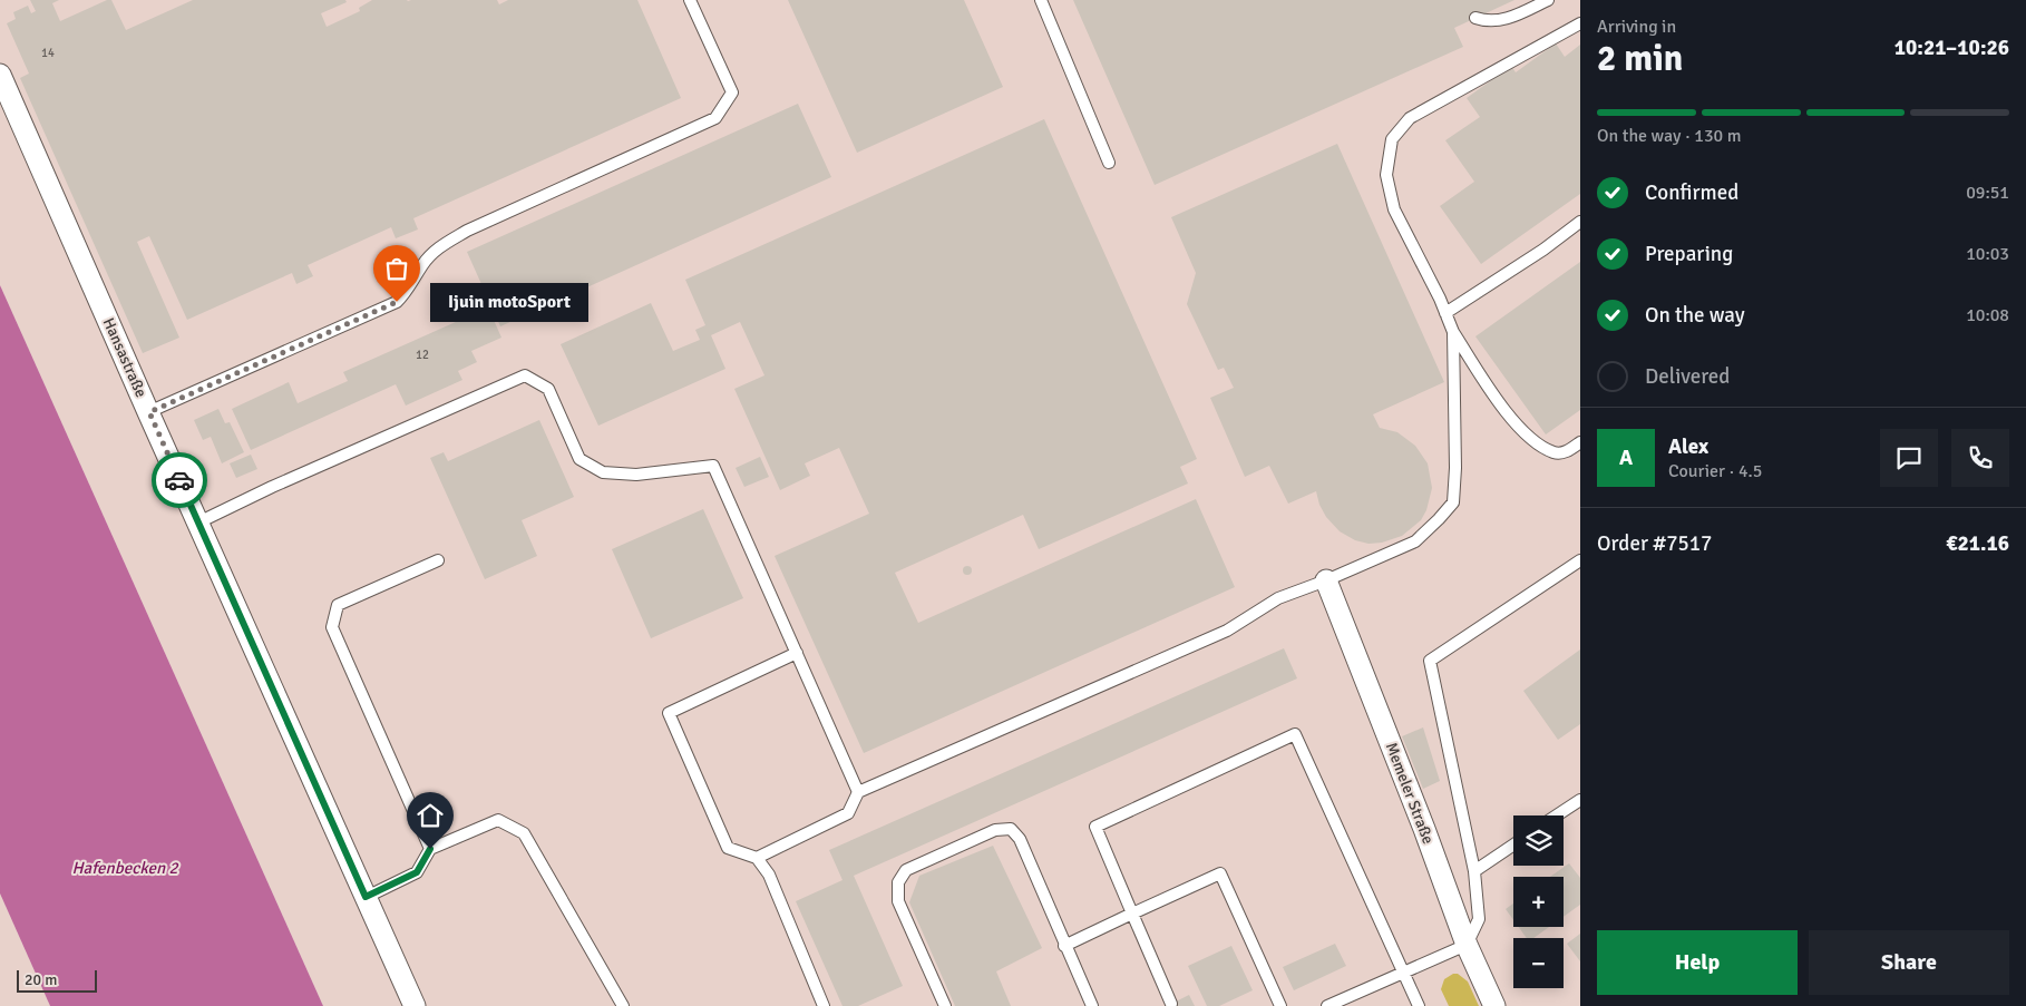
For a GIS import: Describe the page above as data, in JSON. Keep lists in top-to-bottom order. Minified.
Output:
{"streets":{"street":["Hansastraße","Memeler Straße"]},"water":["Hafenbecken 2"],"places":["Ijuin motoSport"],"house_numbers":["14","12"],"scale_bar":"20 m","page":{"heading":["2 min","Arriving in","10:21–10:26"],"panel":["Alex","Courier · 4.5","Order #7517","€21.16"],"bar":"On the way · 130 m","list":[["Confirmed","09:51"],["Preparing","10:03"],["On the way","10:08"],"Delivered"],"bubble":"Ijuin motoSport","round":"A","map_buttons":["+","−"],"buttons":["Help","Share"],"scale":"20 m"}}
